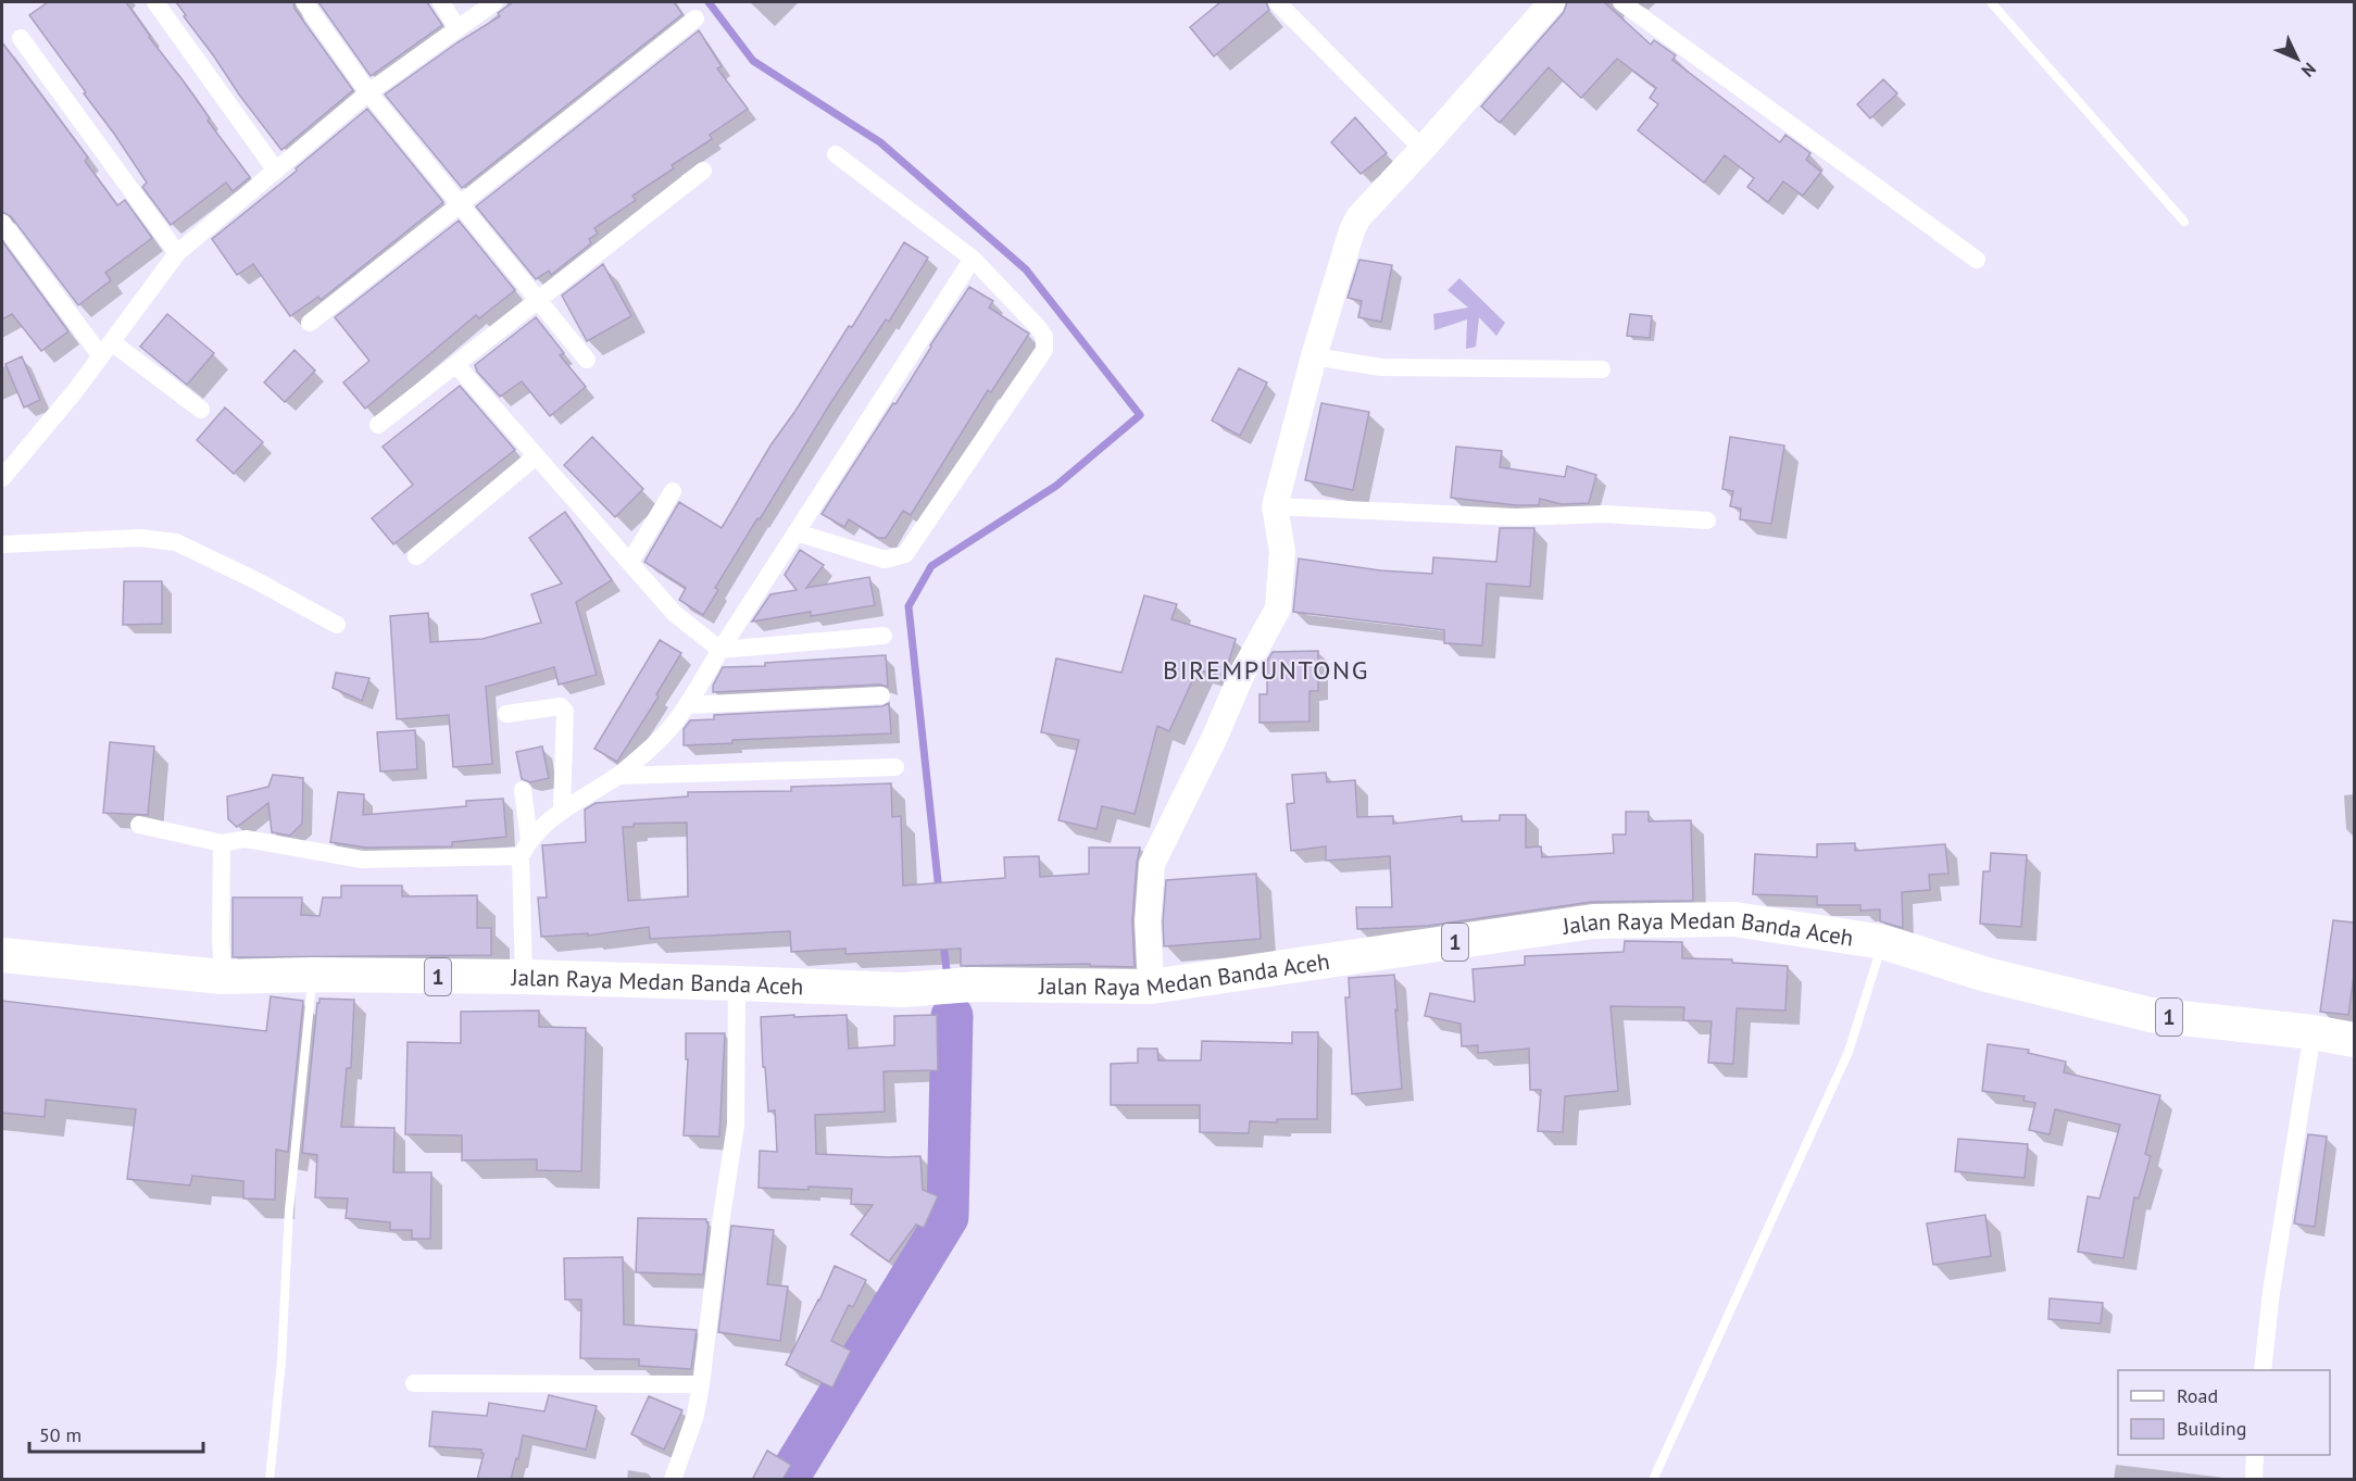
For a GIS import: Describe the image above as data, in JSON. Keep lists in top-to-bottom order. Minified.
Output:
{"streets":{"highway":["Jalan Raya Medan Banda Aceh","1"]},"districts":["BIREMPUNTONG"],"legend":["Road","Building"],"scale_bar":"50 m","north":"bottom right"}
